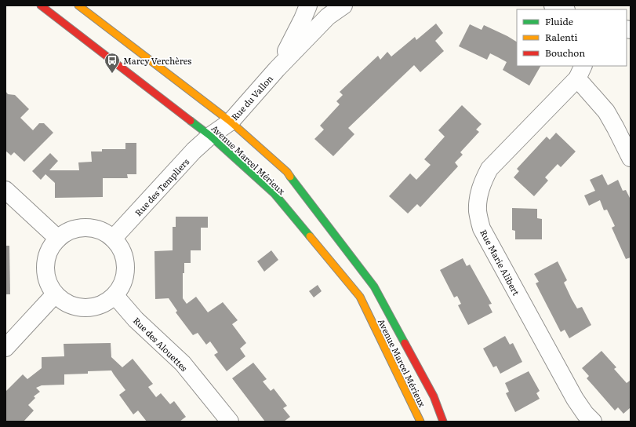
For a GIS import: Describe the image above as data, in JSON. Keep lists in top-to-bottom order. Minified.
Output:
{"streets":{"main road":["Avenue Marcel Mérieux"],"street":["Rue du Vallon","Rue des Templiers","Rue Marie Alibert","Rue des Alouettes"]},"crossings":[["Rue du Vallon","Avenue Marcel Mérieux"],["Rue du Vallon","Rue des Templiers"],["Avenue Marcel Mérieux","Rue des Templiers"],["Rue des Templiers","Rue des Alouettes"]],"places":{"bus stop":["Marcy Verchères"]},"legend":["Fluide","Ralenti","Bouchon"]}
